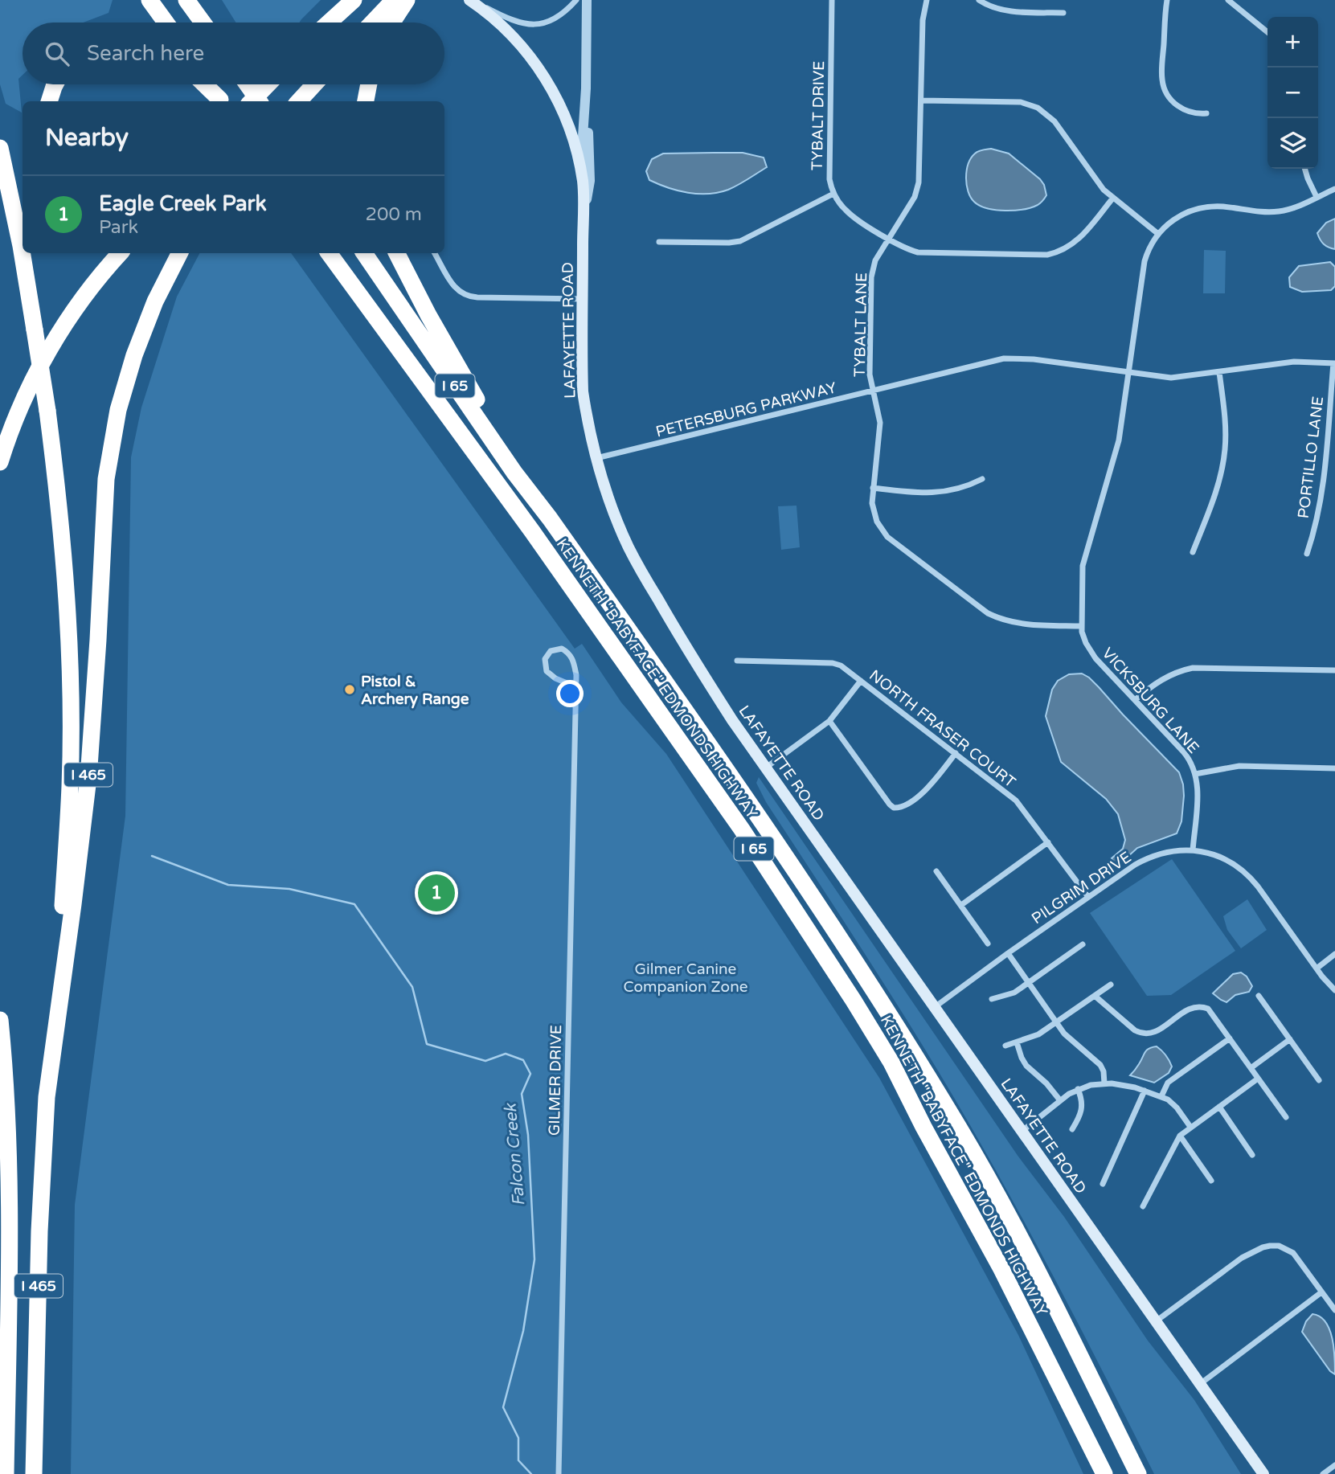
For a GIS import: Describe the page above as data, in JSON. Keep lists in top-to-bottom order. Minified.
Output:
{"streets":{"highway":["I 65","KENNETH \"BABYFACE\" EDMONDS HIGHWAY","I 465"],"main road":["LAFAYETTE ROAD"],"street":["TYBALT DRIVE","TYBALT LANE","PETERSBURG PARKWAY","PORTILLO LANE","VICKSBURG LANE","NORTH FRASER COURT","PILGRIM DRIVE","GILMER DRIVE"]},"crossings":[["TYBALT LANE","PETERSBURG PARKWAY"],["TYBALT LANE","VICKSBURG LANE"],["LAFAYETTE ROAD","PETERSBURG PARKWAY"],["LAFAYETTE ROAD","PILGRIM DRIVE"],["PETERSBURG PARKWAY","PORTILLO LANE"],["PETERSBURG PARKWAY","VICKSBURG LANE"],["VICKSBURG LANE","PILGRIM DRIVE"],["NORTH FRASER COURT","PILGRIM DRIVE"]],"water":["Falcon Creek"],"parks":["Gilmer Canine Companion Zone"],"places":["Pistol & Archery Range"],"page":{"map_buttons":["+","−"],"search":"Search here","heading":"Nearby","list":[{"mark":"1","name":"Eagle Creek Park","note":"Park","value":"200 m"}],"pins":"1"}}
